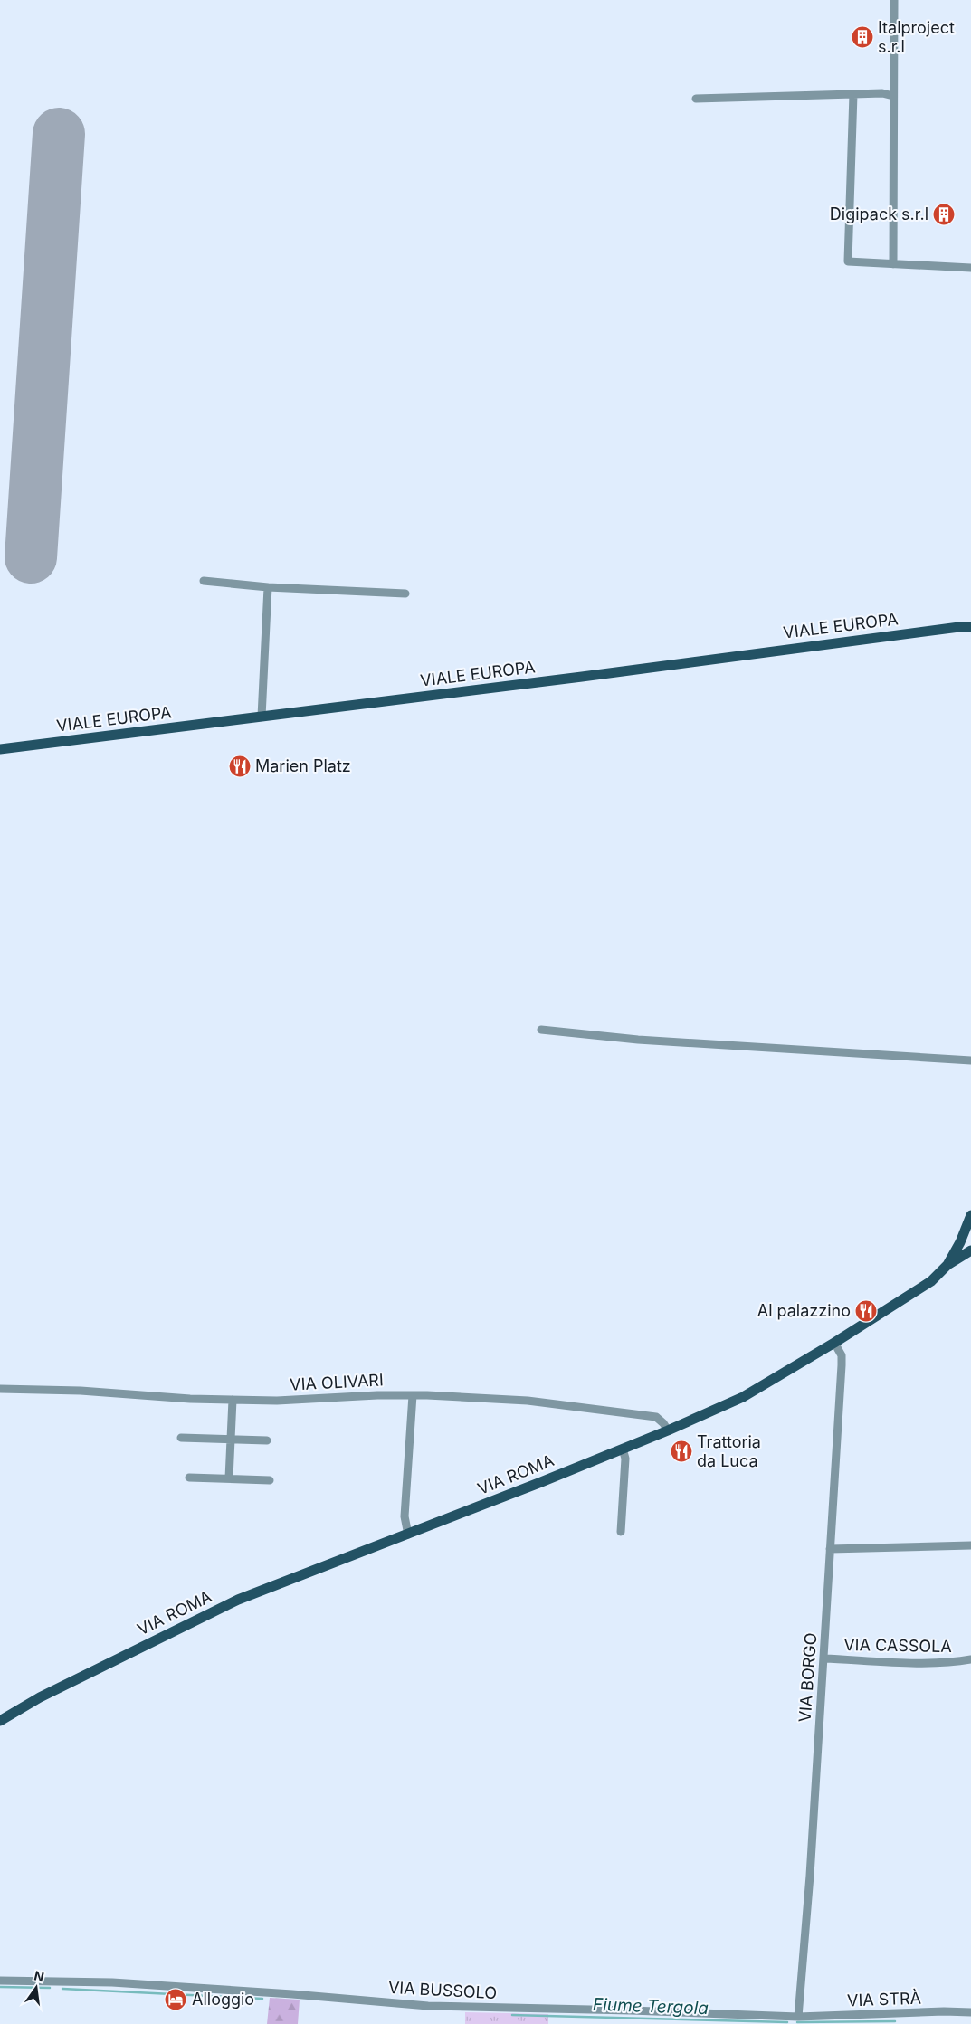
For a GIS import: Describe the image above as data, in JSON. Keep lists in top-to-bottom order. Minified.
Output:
{"streets":{"main road":["VIALE EUROPA","VIA ROMA"],"street":["VIA OLIVARI","VIA CASSOLA","VIA BORGO","VIA BUSSOLO","VIA STRÀ"]},"crossings":[["VIA OLIVARI","VIA ROMA"],["VIA ROMA","VIA BORGO"],["VIA CASSOLA","VIA BORGO"],["VIA BORGO","VIA BUSSOLO"],["VIA BORGO","VIA STRÀ"],["VIA BUSSOLO","VIA STRÀ"]],"water":["Fiume Tergola"],"places":{"building":["Italproject s.r.l","Digipack s.r.l"],"restaurant":["Marien Platz","Al palazzino","Trattoria da Luca"],"hotel":["Alloggio"]},"north":"top"}
